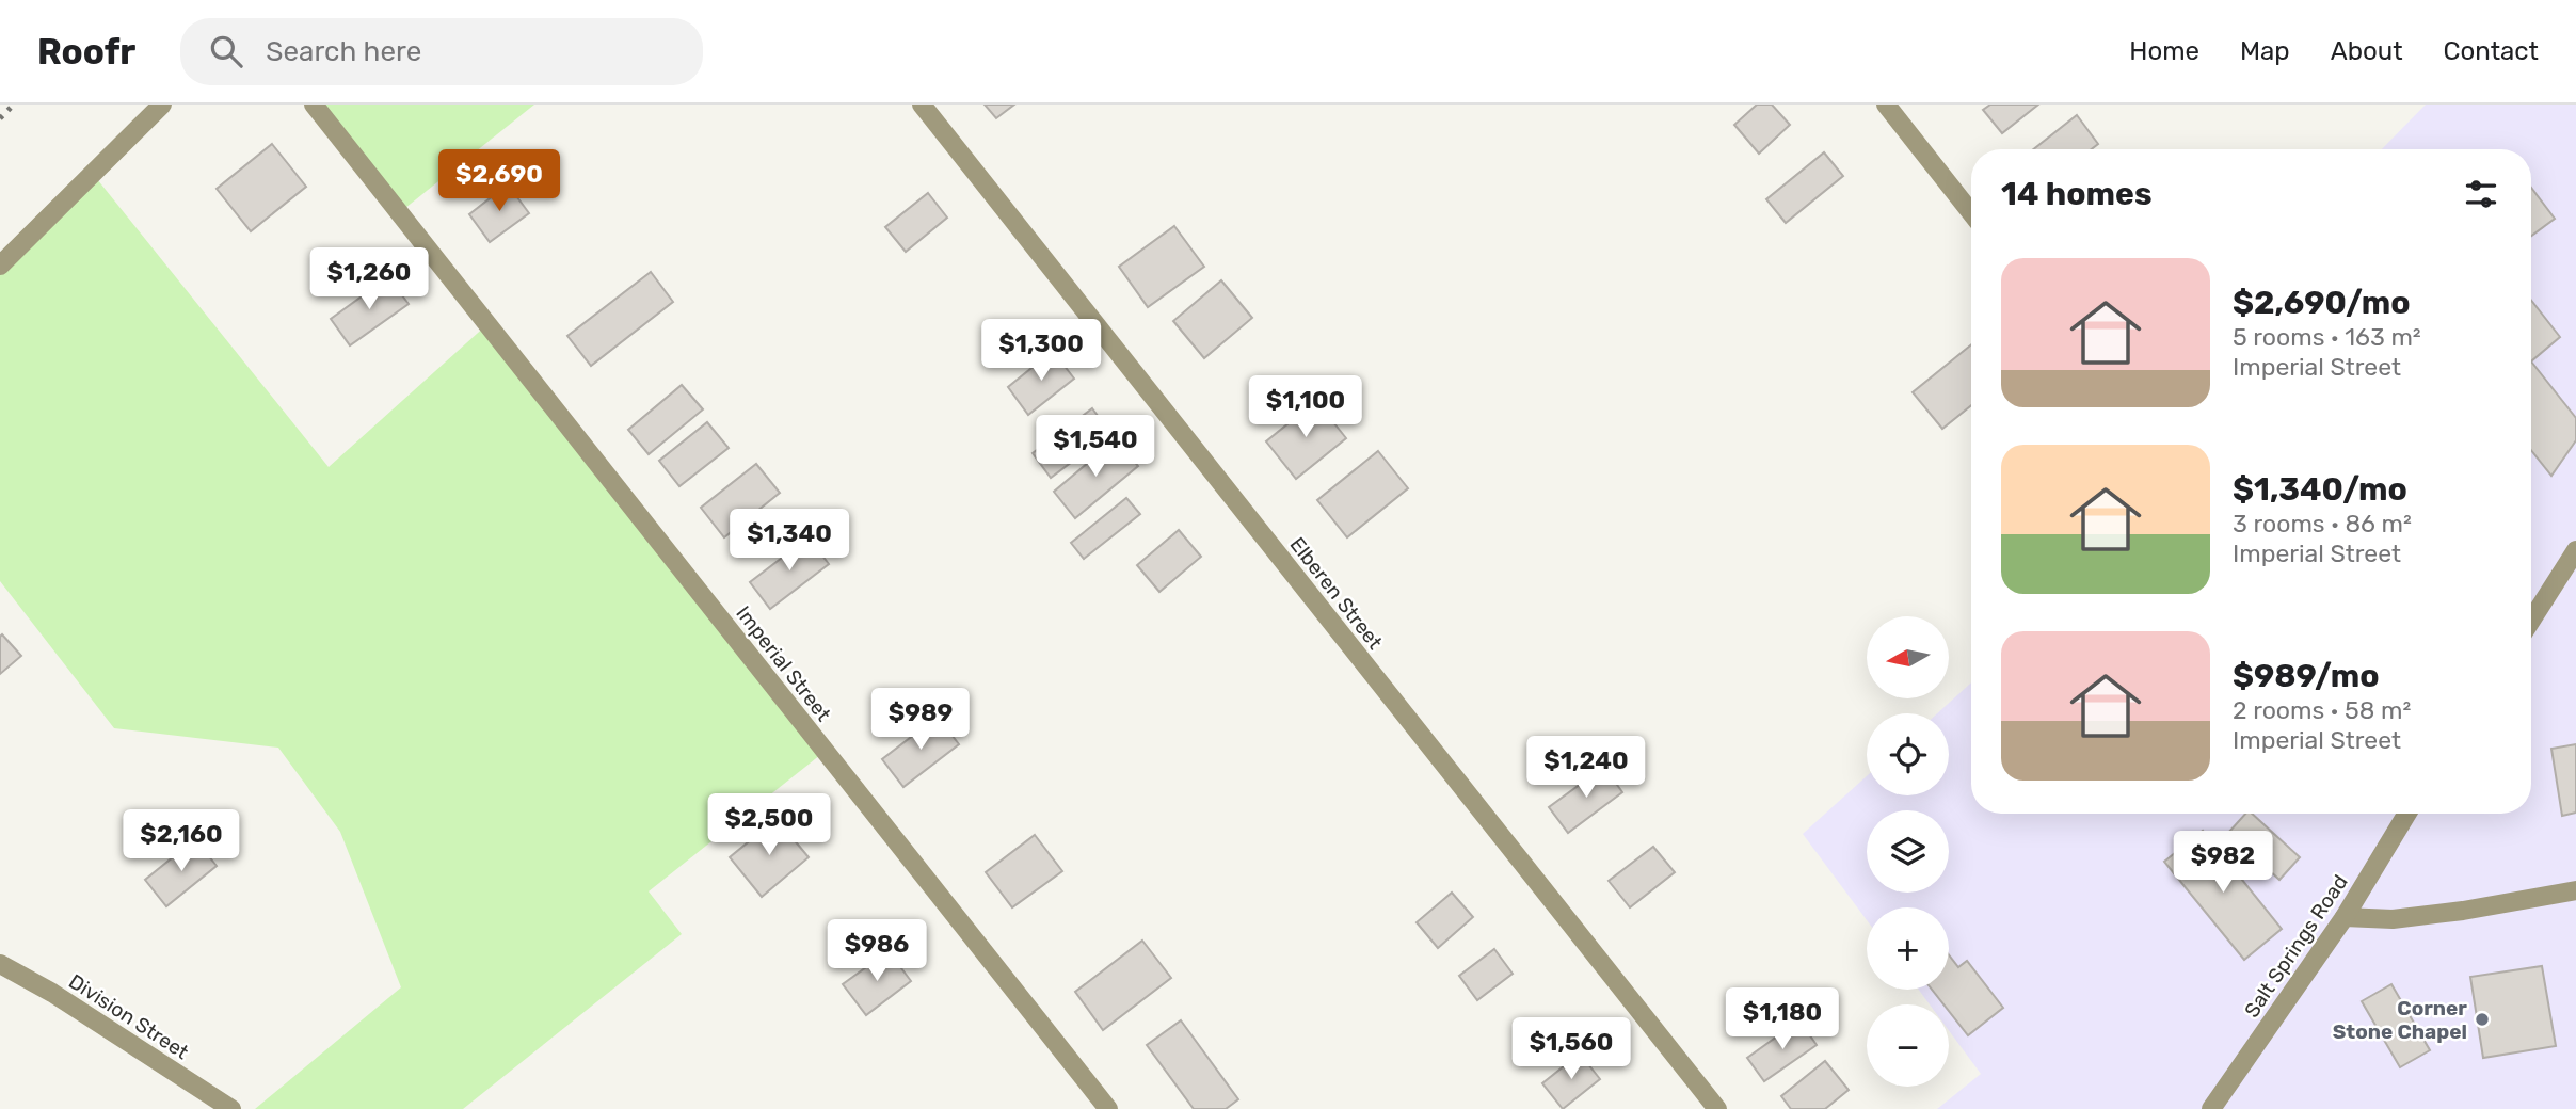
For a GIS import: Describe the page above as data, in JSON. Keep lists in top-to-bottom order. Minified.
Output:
{"streets":{"street":["Elberen Street","Imperial Street","Salt Springs Road","Division Street"]},"places":["Corner Stone Chapel"],"north":"left","page":{"header":"Roofr","search":"Search here","nav":["Home","Map","About","Contact"],"price":["$2,690","$1,260","$1,300","$1,100","$1,540","$1,340","$989","$1,240","$2,500","$2,160","$982","$986","$1,180","$1,560"],"heading":"14 homes","list":[{"name":"$2,690/mo","note":"5 rooms · 163 m² · Imperial Street"},{"name":"$1,340/mo","note":"3 rooms · 86 m² · Imperial Street"},{"name":"$989/mo","note":"2 rooms · 58 m² · Imperial Street"}],"map_buttons":["+","−"]}}
